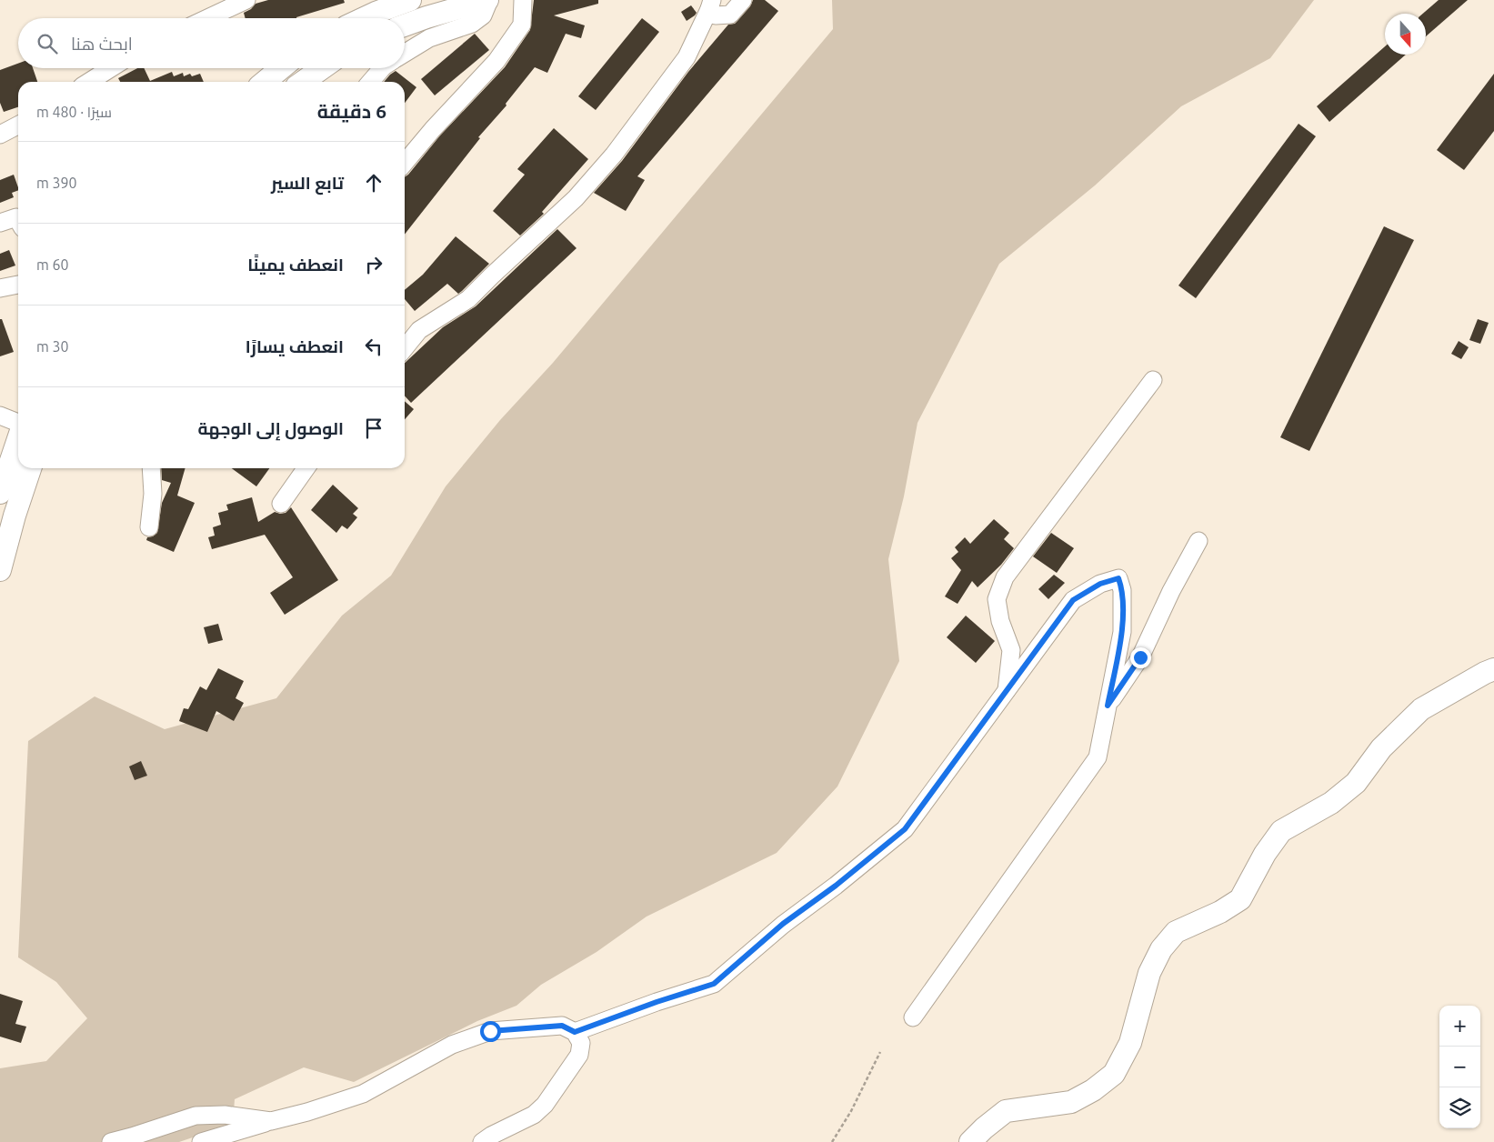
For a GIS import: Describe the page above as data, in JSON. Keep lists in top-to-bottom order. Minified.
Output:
{"north":"bottom","page":{"search":"ابحث هنا","heading":["6 دقيقة","سيرًا · 480 m"],"list":[["تابع السير","390 m"],["انعطف يمينًا","60 m"],["انعطف يسارًا","30 m"],"الوصول إلى الوجهة"],"map_buttons":["+","−"]}}
